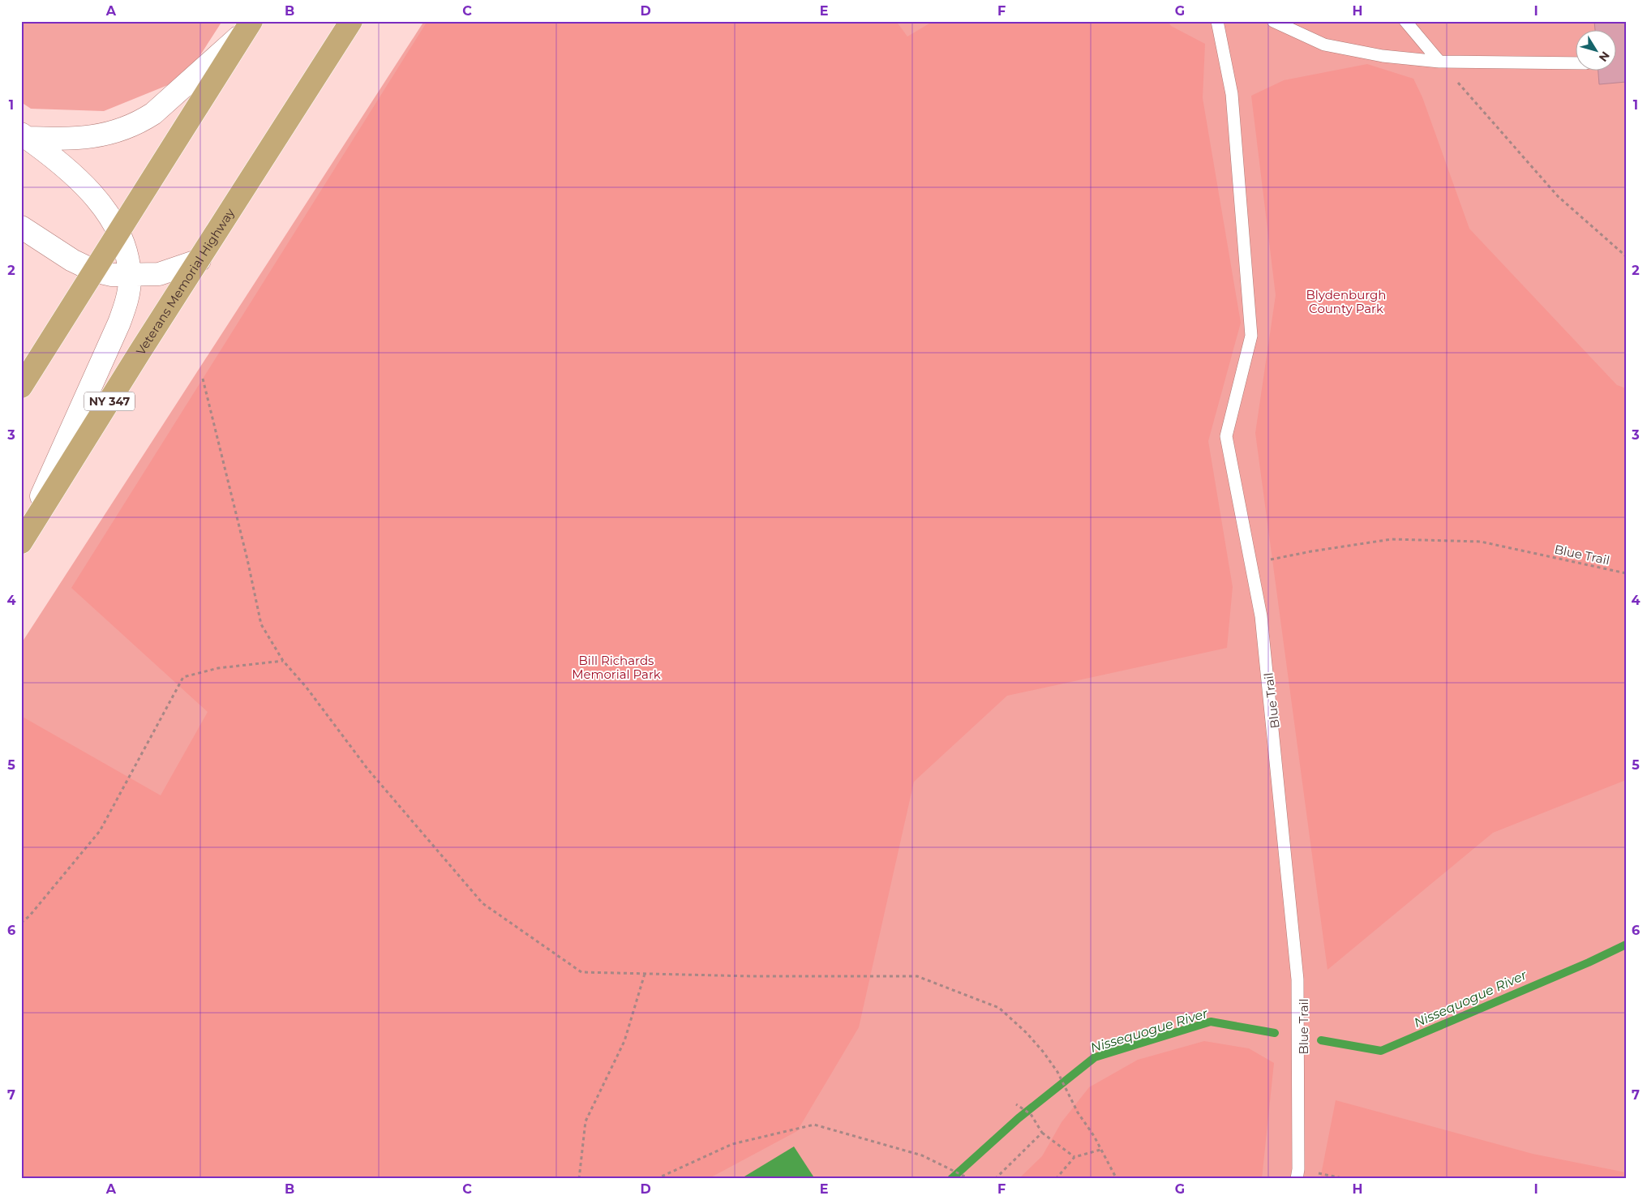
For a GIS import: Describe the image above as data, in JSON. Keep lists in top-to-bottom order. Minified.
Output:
{"streets":{"highway":["Veterans Memorial Highway","NY 347"],"path":["Blue Trail"]},"water":["Nissequogue River"],"parks":["Blydenburgh County Park","Bill Richards Memorial Park"],"north":"bottom right","grid":{"columns":["A","B","C","D","E","F","G","H","I"],"rows":["1","2","3","4","5","6","7"]}}
